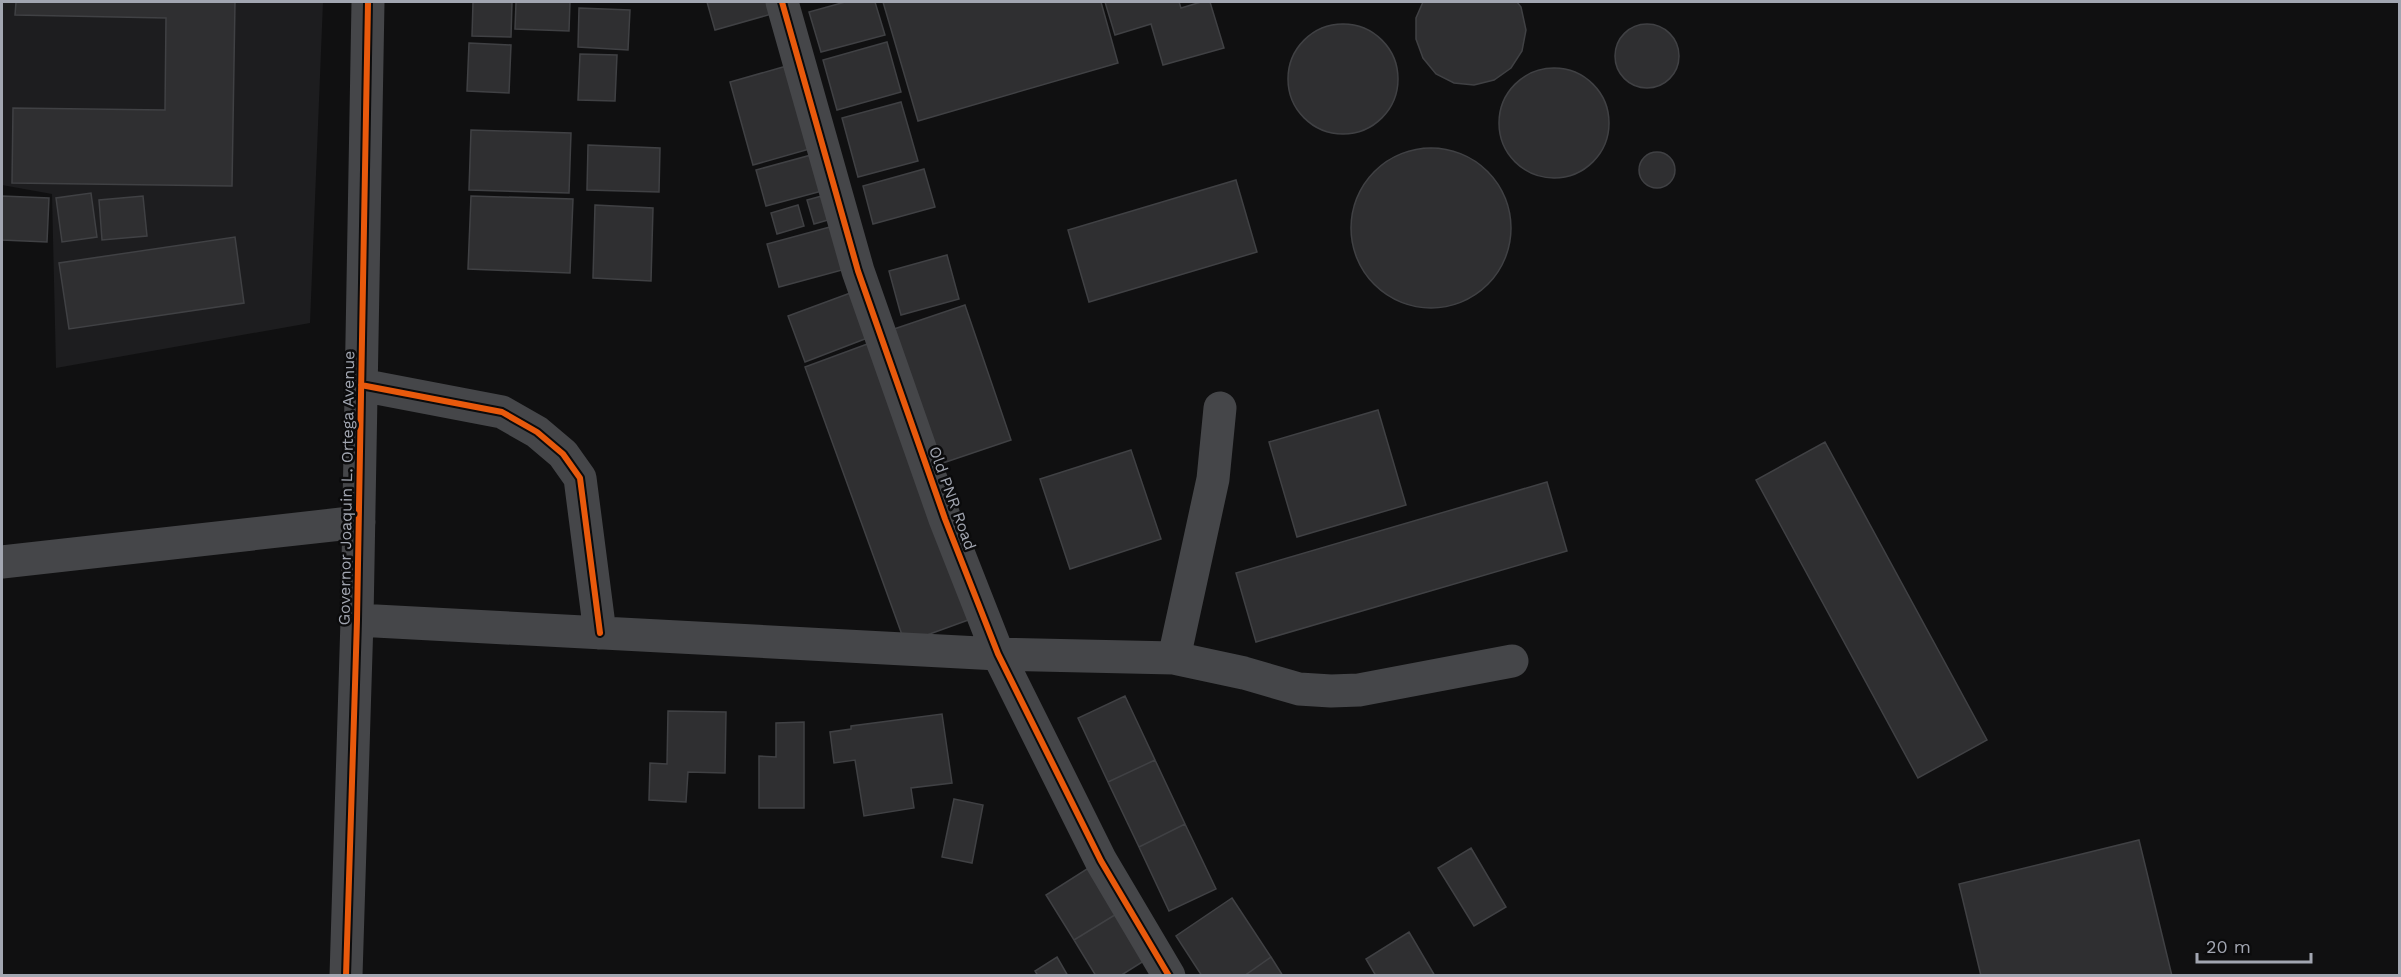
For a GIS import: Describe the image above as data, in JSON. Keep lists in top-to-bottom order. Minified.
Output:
{"streets":{"street":["Governor Joaquin L. Ortega Avenue","Old PNR Road"]},"scale_bar":"20 m"}
